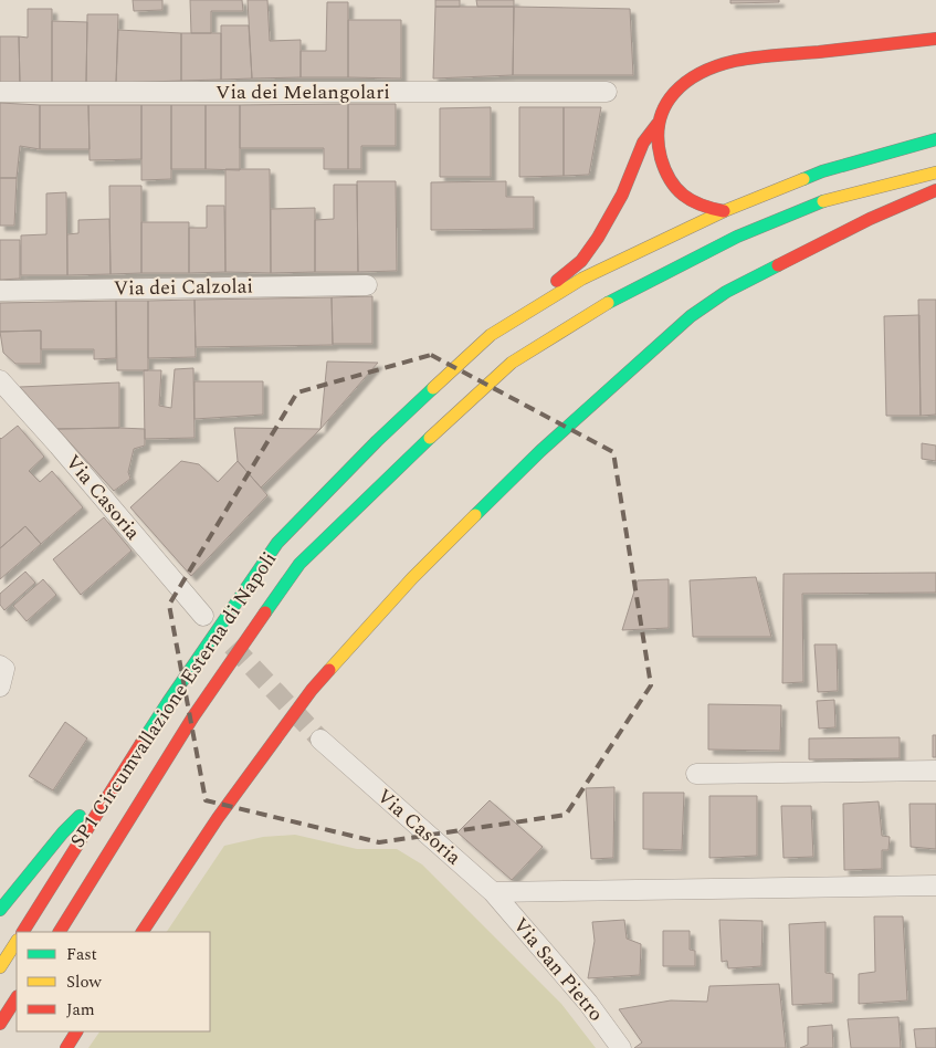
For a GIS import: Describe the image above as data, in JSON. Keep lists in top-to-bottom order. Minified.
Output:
{"streets":{"highway":["SP1 Circumvallazione Esterna di Napoli"],"street":["Via dei Melangolari","Via dei Calzolai","Via Casoria","Via San Pietro"]},"crossings":[["Via Casoria","Via San Pietro"]],"legend":["Fast","Slow","Jam"]}
